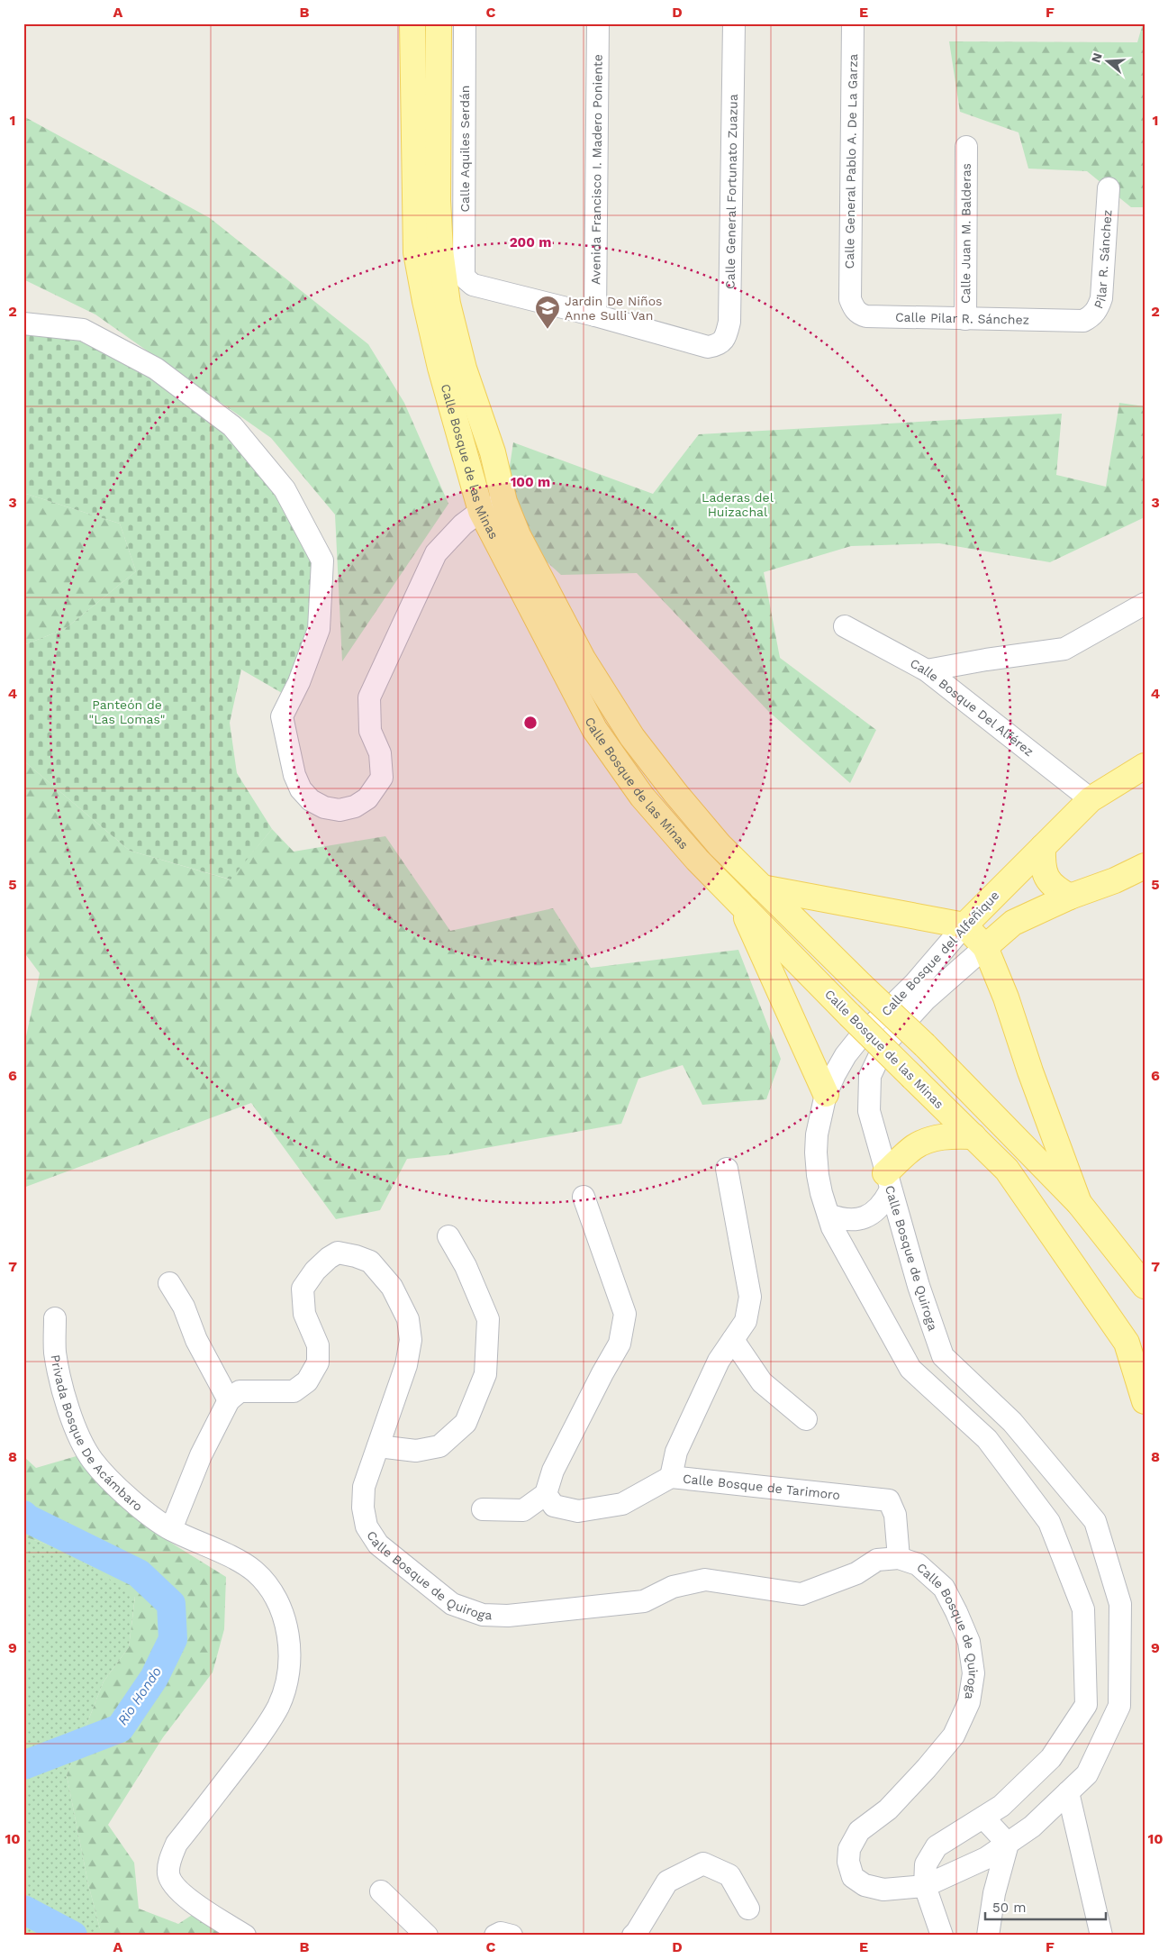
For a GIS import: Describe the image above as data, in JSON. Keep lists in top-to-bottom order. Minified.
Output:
{"streets":{"main road":["Calle Bosque de las Minas","Calle Bosque del Alfeñique"],"street":["Calle Aquiles Serdán","Calle General Pablo A. De La Garza","Avenida Francisco I. Madero Poniente","Calle General Fortunato Zuazua","Calle Juan M. Balderas","Pilar R. Sánchez","Calle Pilar R. Sánchez","Calle Bosque Del Alférez","Calle Bosque de Quiroga","Privada Bosque De Acámbaro","Calle Bosque de Tarimoro"]},"crossings":[["Calle Aquiles Serdán","Avenida Francisco I. Madero Poniente"],["Calle Aquiles Serdán","Calle General Fortunato Zuazua"],["Calle General Pablo A. De La Garza","Calle Pilar R. Sánchez"],["Avenida Francisco I. Madero Poniente","Calle General Fortunato Zuazua"],["Calle Juan M. Balderas","Calle Pilar R. Sánchez"],["Pilar R. Sánchez","Calle Pilar R. Sánchez"],["Calle Bosque Del Alférez","Calle Bosque del Alfeñique"],["Calle Bosque del Alfeñique","Calle Bosque de Quiroga"],["Calle Bosque de Quiroga","Calle Bosque de Tarimoro"]],"water":["Rio Hondo"],"parks":["Laderas del Huizachal","Panteón de \"Las Lomas\""],"places":{"school or university":["Jardin De Niños Anne Sulli Van"]},"scale_bar":"50 m","north":"left","grid":{"columns":["A","B","C","D","E","F"],"rows":["1","2","3","4","5","6","7","8","9","10"]},"rings":["200 m","100 m"]}
